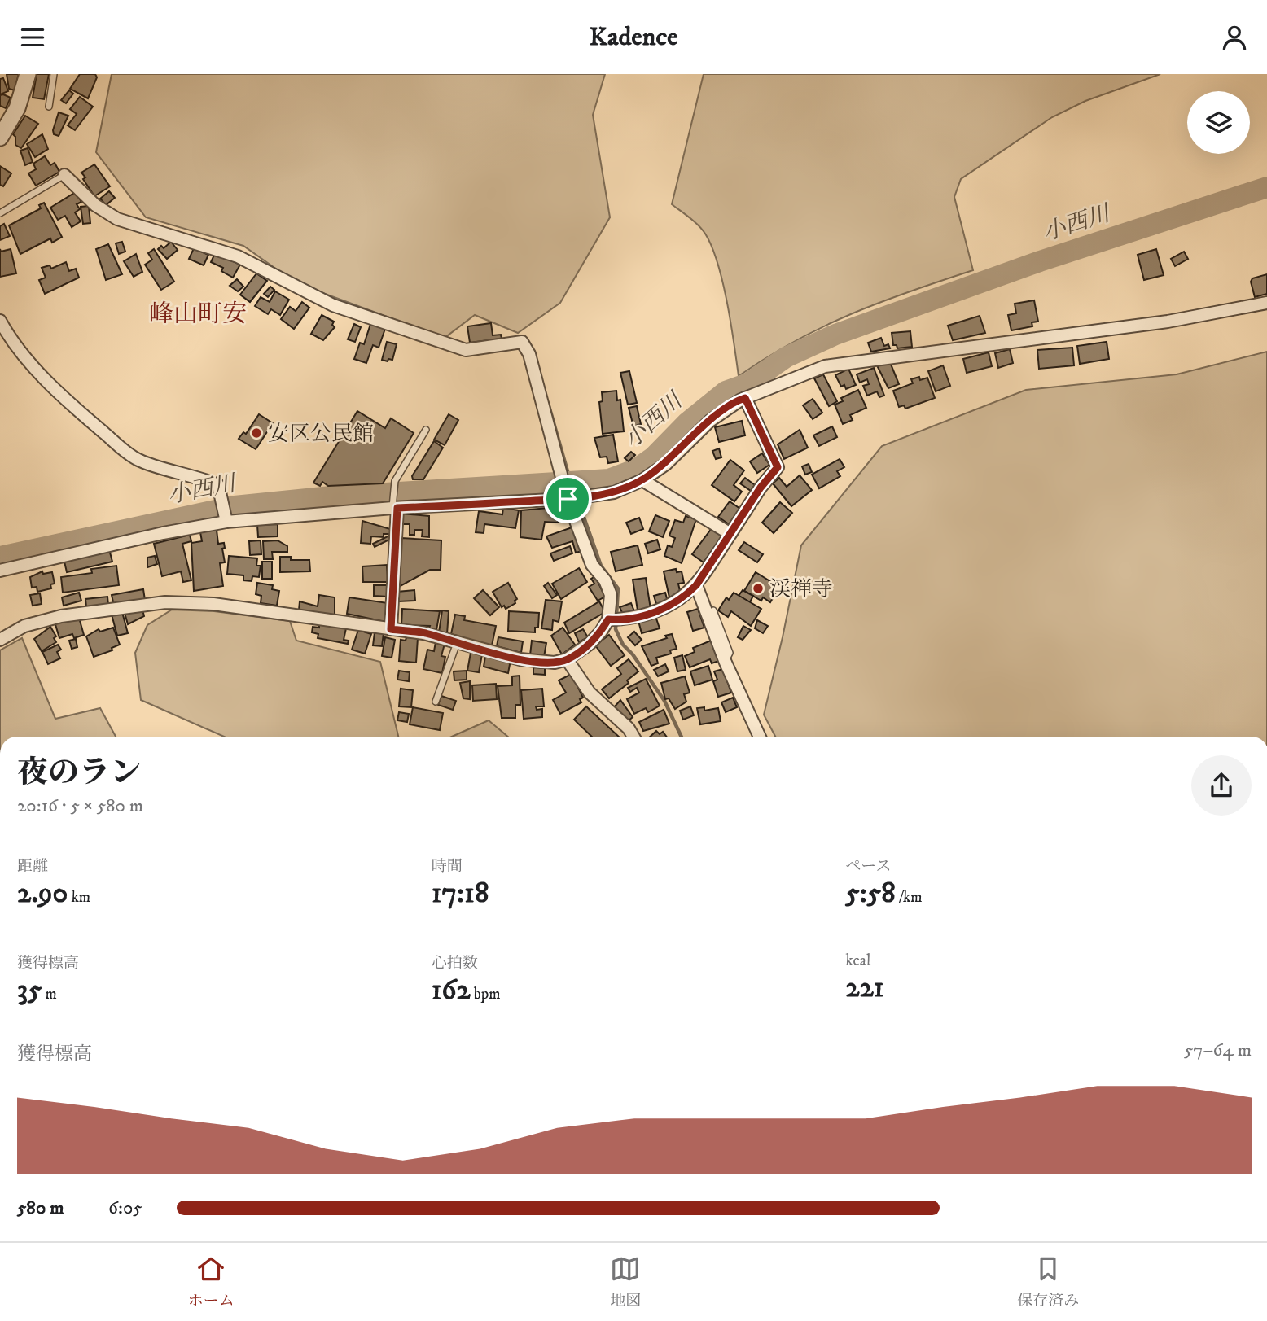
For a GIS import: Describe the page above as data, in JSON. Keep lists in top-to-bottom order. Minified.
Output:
{"districts":["峰山町安"],"water":["小西川"],"places":["安区公民館","渓禅寺"],"page":{"header":"Kadence","heading":["夜のラン","20:16 · 5 × 580 m"],"stats":[["距離","2.90 km"],["時間","17:18"],["ペース","5:58 /km"],["獲得標高","35 m"],["心拍数","162 bpm"],["kcal","221"]],"chart":["獲得標高","57–64 m"],"list":[{"name":"580 m","note":"6:05"}],"tabs":["ホーム","地図","保存済み"]}}
